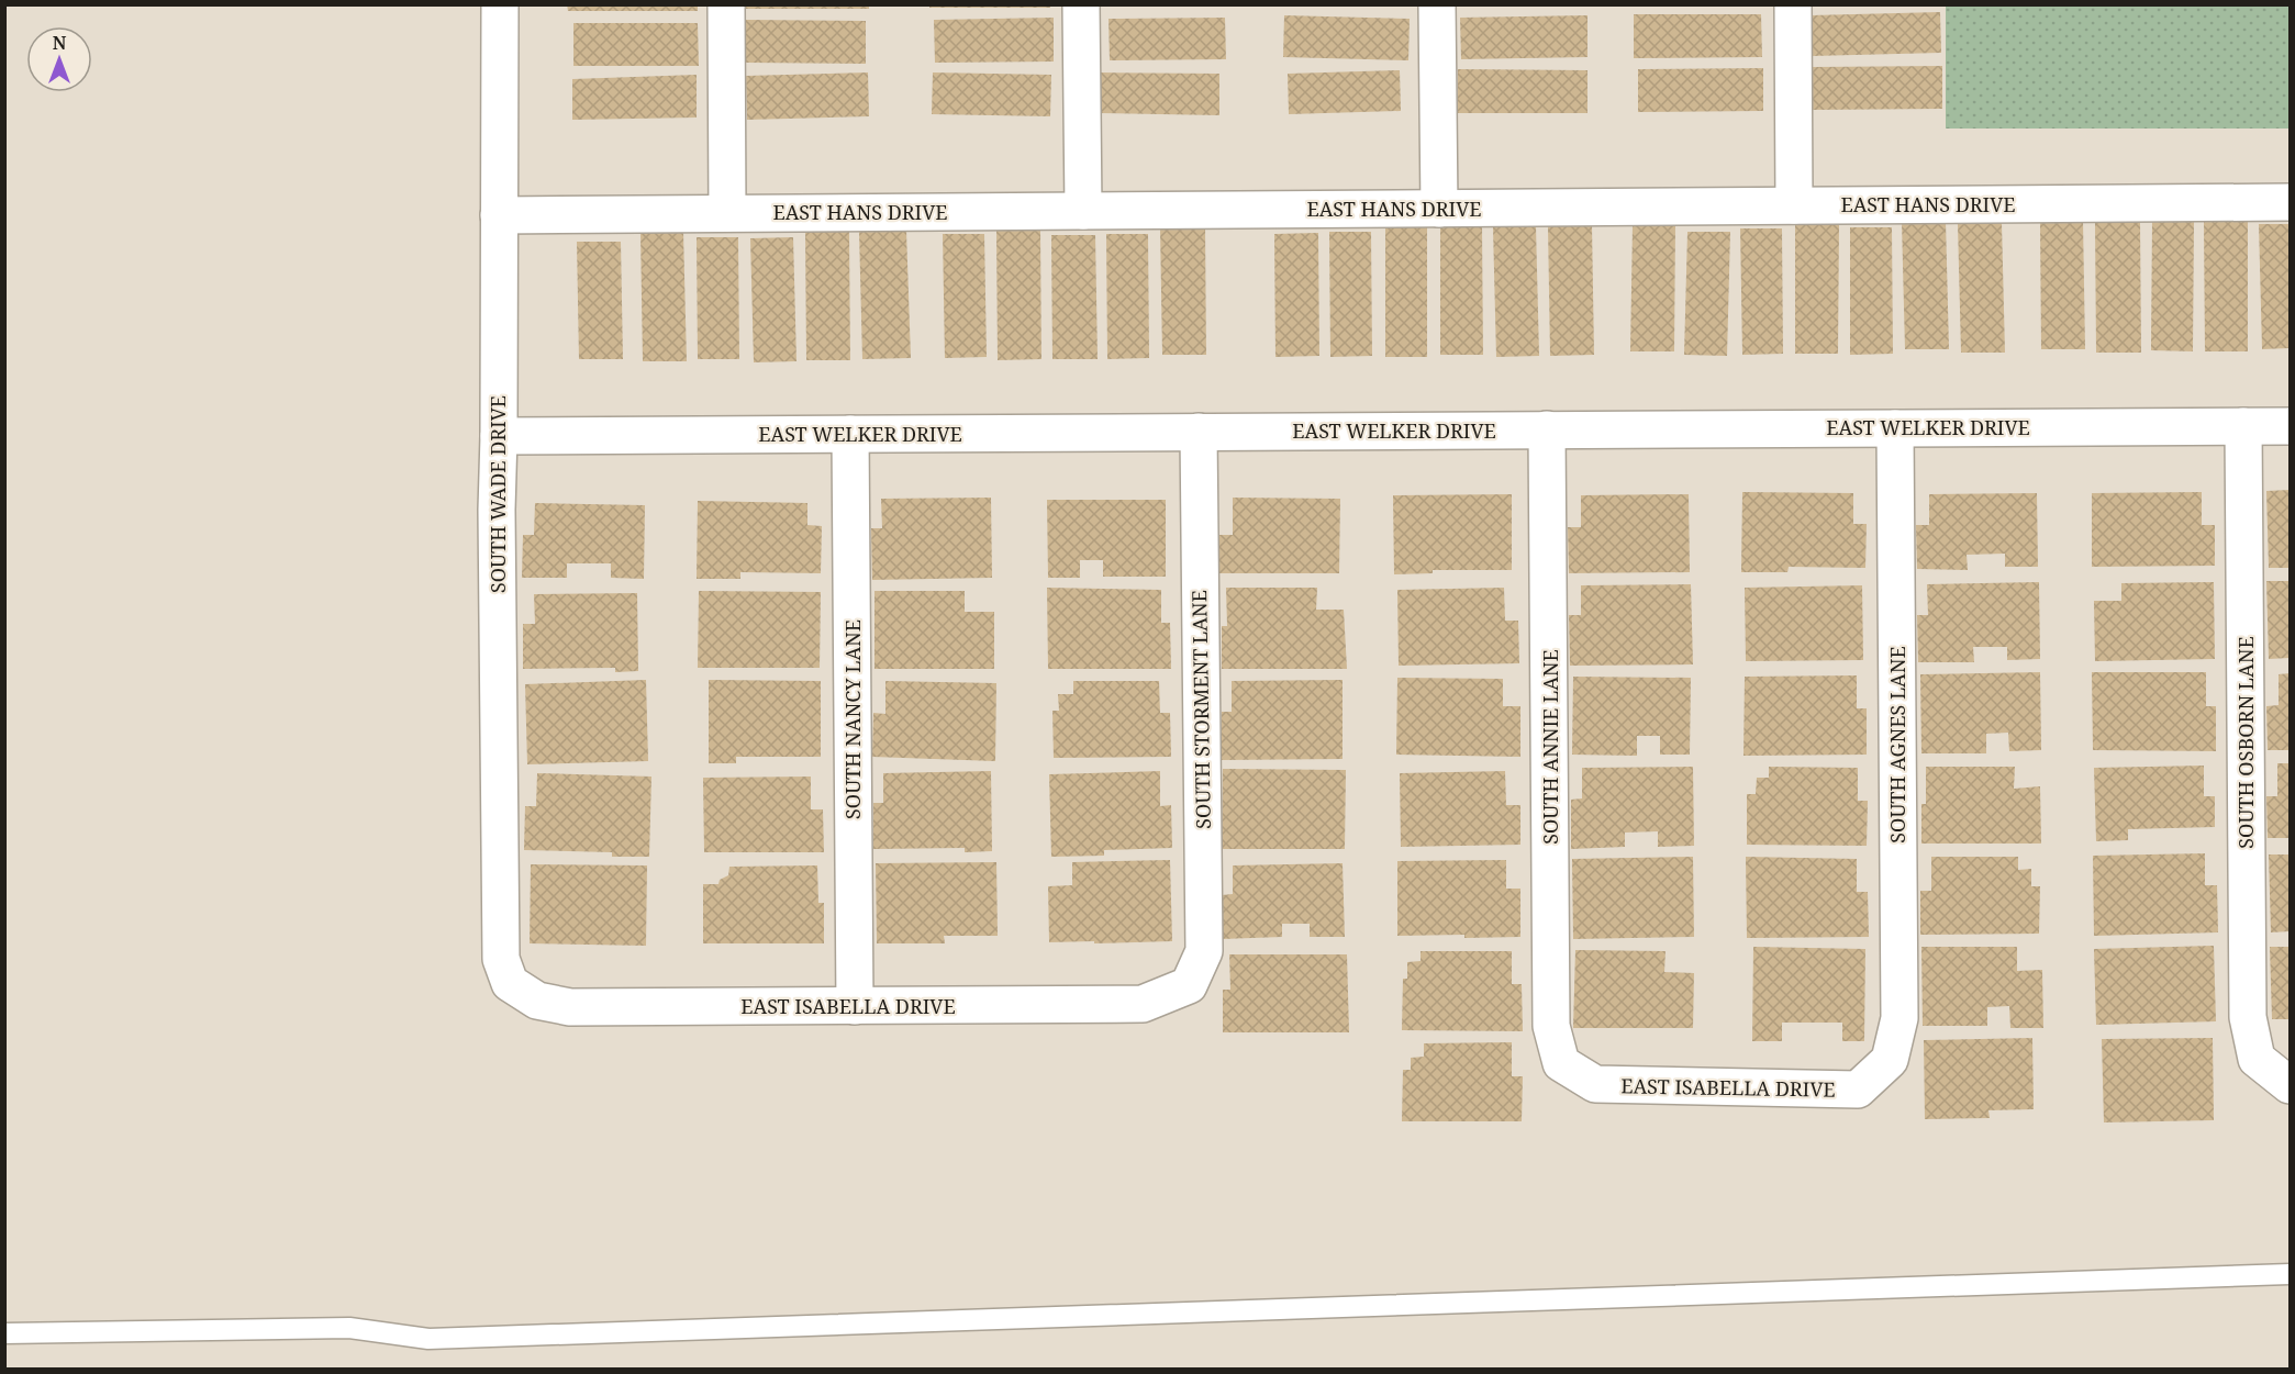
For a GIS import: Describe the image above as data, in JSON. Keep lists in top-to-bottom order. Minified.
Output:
{"streets":{"street":["EAST HANS DRIVE","EAST WELKER DRIVE","SOUTH WADE DRIVE","SOUTH STORMENT LANE","SOUTH NANCY LANE","SOUTH OSBORN LANE","SOUTH AGNES LANE","SOUTH ANNIE LANE","EAST ISABELLA DRIVE"]},"crossings":[["EAST HANS DRIVE","SOUTH WADE DRIVE"],["EAST WELKER DRIVE","SOUTH WADE DRIVE"],["EAST WELKER DRIVE","SOUTH STORMENT LANE"],["EAST WELKER DRIVE","SOUTH NANCY LANE"],["EAST WELKER DRIVE","SOUTH OSBORN LANE"],["EAST WELKER DRIVE","SOUTH AGNES LANE"],["EAST WELKER DRIVE","SOUTH ANNIE LANE"],["SOUTH WADE DRIVE","EAST ISABELLA DRIVE"],["SOUTH STORMENT LANE","EAST ISABELLA DRIVE"],["SOUTH NANCY LANE","EAST ISABELLA DRIVE"],["SOUTH AGNES LANE","EAST ISABELLA DRIVE"],["SOUTH ANNIE LANE","EAST ISABELLA DRIVE"]],"north":"top"}
